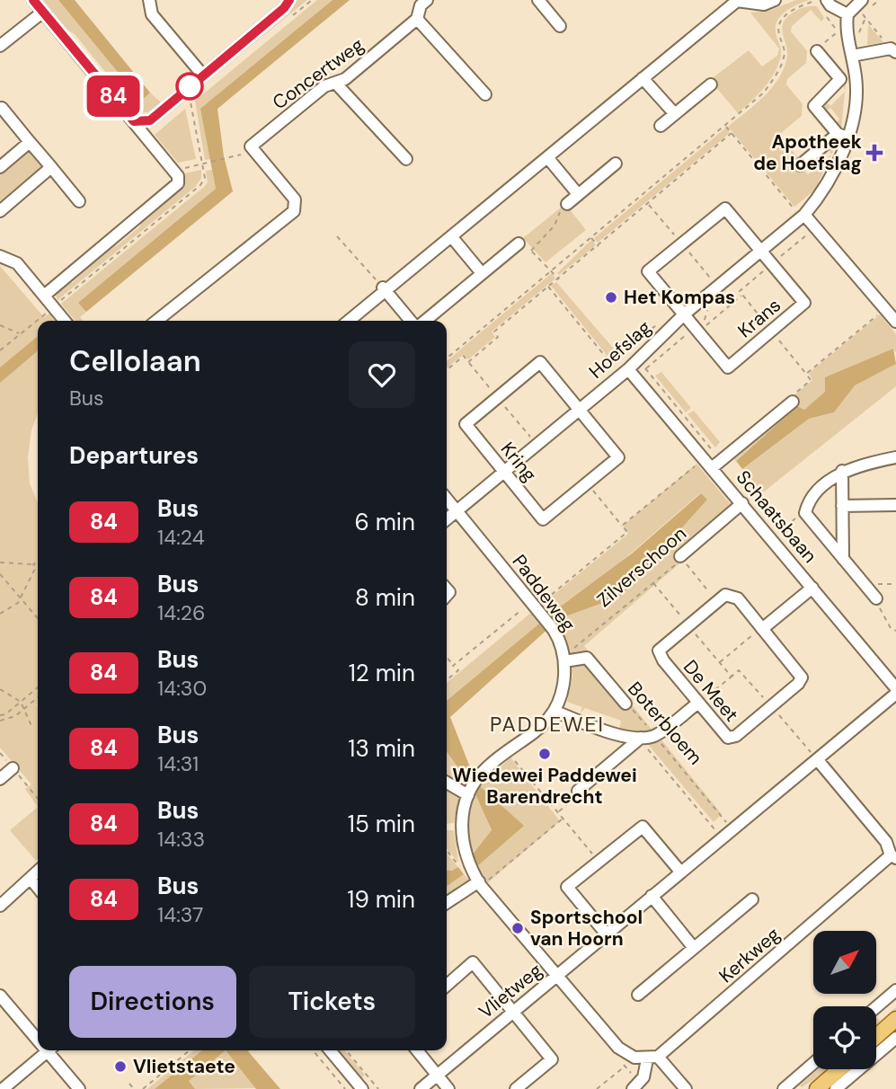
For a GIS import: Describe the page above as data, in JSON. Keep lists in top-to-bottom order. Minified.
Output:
{"streets":{"street":["Concertweg","Krans","Hoefslag","Kring","Schaatsbaan","Zilverschoon","Paddeweg","De Meet","Boterbloem","Kerkweg","Vlietweg"]},"crossings":[["Krans","Hoefslag"],["Hoefslag","Kring"],["Hoefslag","Schaatsbaan"],["Hoefslag","Paddeweg"],["Schaatsbaan","Zilverschoon"],["Zilverschoon","Paddeweg"],["Zilverschoon","Boterbloem"],["Paddeweg","Boterbloem"],["Paddeweg","Vlietweg"],["Boterbloem","Vlietweg"]],"districts":["PADDEWEI"],"places":{"health":["Apotheek de Hoefslag"],"other":["Het Kompas","Wiedewei Paddewei Barendrecht","Sportschool van Hoorn","Vlietstaete"]},"lines":["bus line 84"],"north":"top right","page":{"on_map":"84","heading":[["Cellolaan","Bus"],"Departures"],"list":[{"mark":"84","name":"Bus","note":"14:24","value":"6 min"},{"mark":"84","name":"Bus","note":"14:26","value":"8 min"},{"mark":"84","name":"Bus","note":"14:30","value":"12 min"},{"mark":"84","name":"Bus","note":"14:31","value":"13 min"},{"mark":"84","name":"Bus","note":"14:33","value":"15 min"},{"mark":"84","name":"Bus","note":"14:37","value":"19 min"}],"buttons":["Directions","Tickets"]}}
